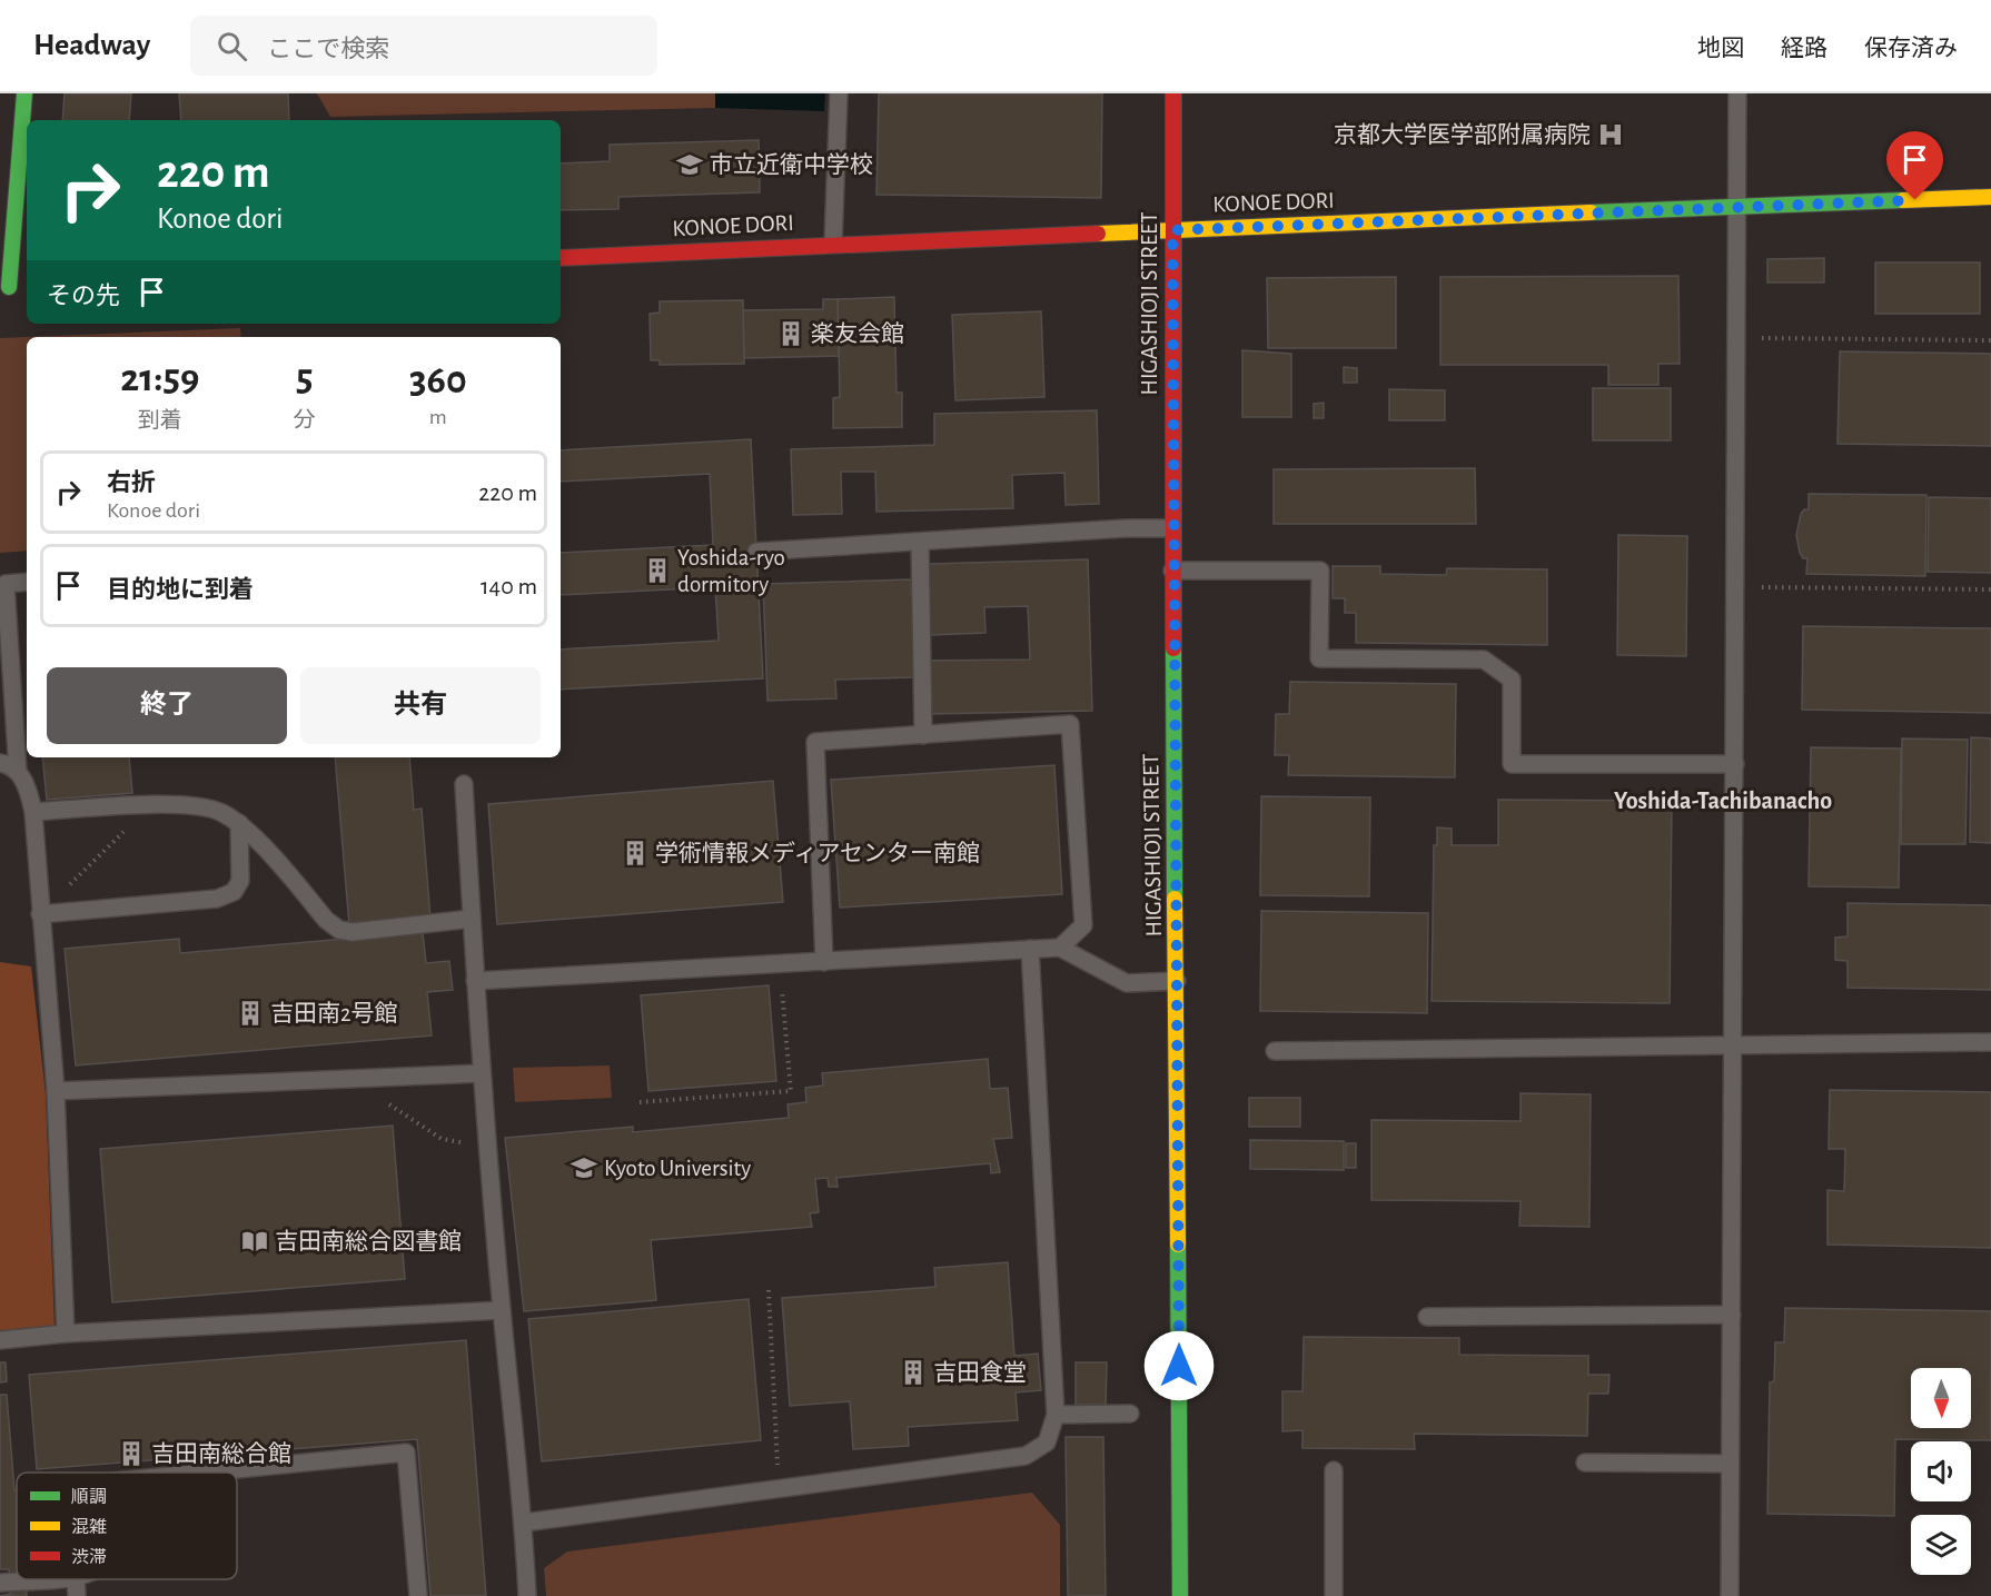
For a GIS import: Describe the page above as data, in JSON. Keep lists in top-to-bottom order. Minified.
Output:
{"streets":{"street":["KONOE DORI","HIGASHIOJI STREET"]},"crossings":[["KONOE DORI","HIGASHIOJI STREET"]],"districts":["Yoshida-Tachibanacho"],"places":{"hospital":["京都大学医学部附属病院"],"school or university":["市立近衛中学校","Kyoto University"],"building":["楽友会館","Yoshida-ryo dormitory","学術情報メディアセンター南館","吉田南2号館","吉田食堂","吉田南総合館"],"library":["吉田南総合図書館"]},"legend":["順調","混雑","渋滞"],"north":"bottom","page":{"header":"Headway","search":"ここで検索","nav":["地図","経路","保存済み"],"turn":["220 m","Konoe dori"],"then":"その先","eta":["21:59","到着","5","分","360","m"],"list":[{"name":"右折","note":"Konoe dori","value":"220 m"},{"name":"目的地に到着","value":"140 m"}],"buttons":["終了","共有"]}}
